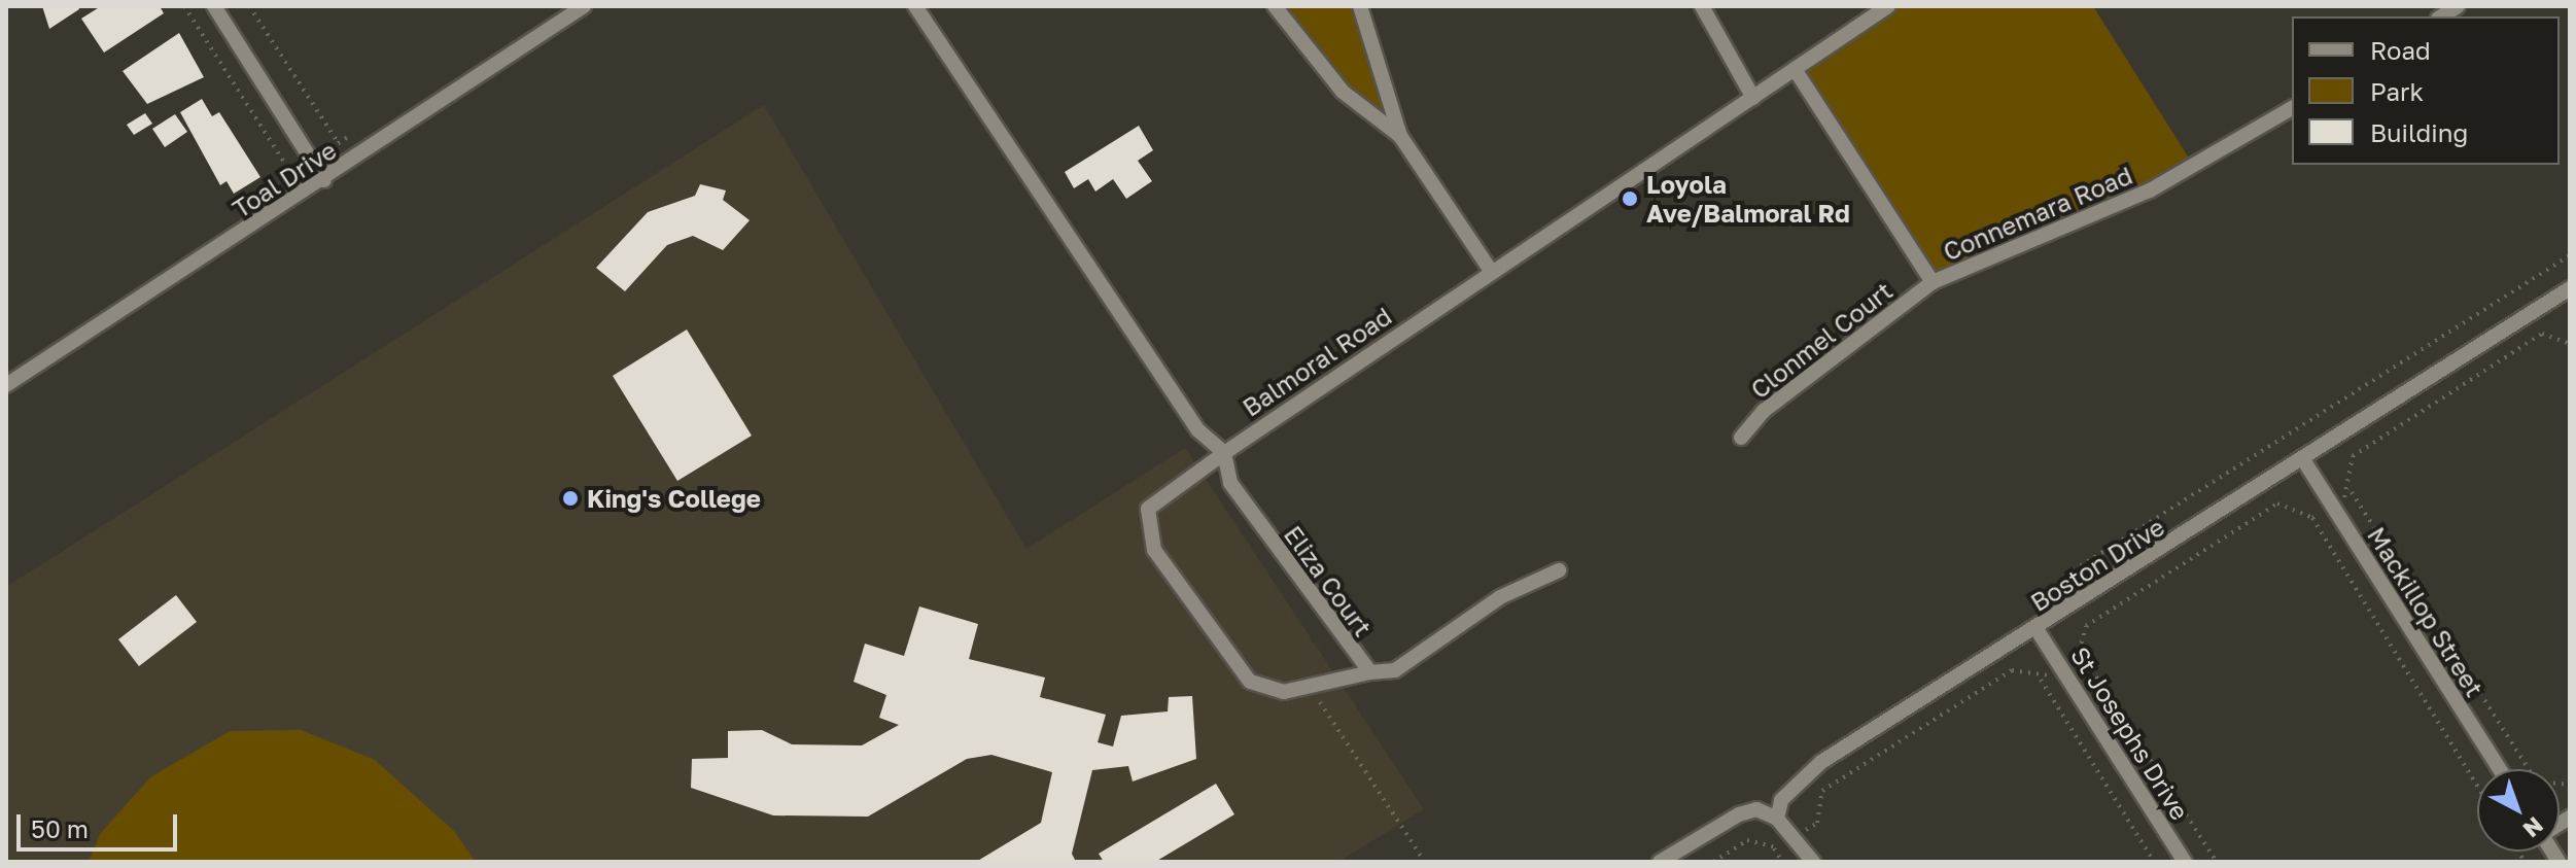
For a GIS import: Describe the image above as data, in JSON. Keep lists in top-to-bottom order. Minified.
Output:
{"streets":{"street":["Toal Drive","Connemara Road","Clonmel Court","Balmoral Road","Boston Drive","Eliza Court","Mackillop Street","St Josephs Drive"]},"crossings":[["Connemara Road","Clonmel Court"],["Connemara Road","Balmoral Road"],["Balmoral Road","Eliza Court"],["Boston Drive","Mackillop Street"],["Boston Drive","St Josephs Drive"]],"places":["Loyola Ave/Balmoral Rd","King's College"],"legend":["Road","Park","Building"],"scale_bar":"50 m","north":"bottom right"}
